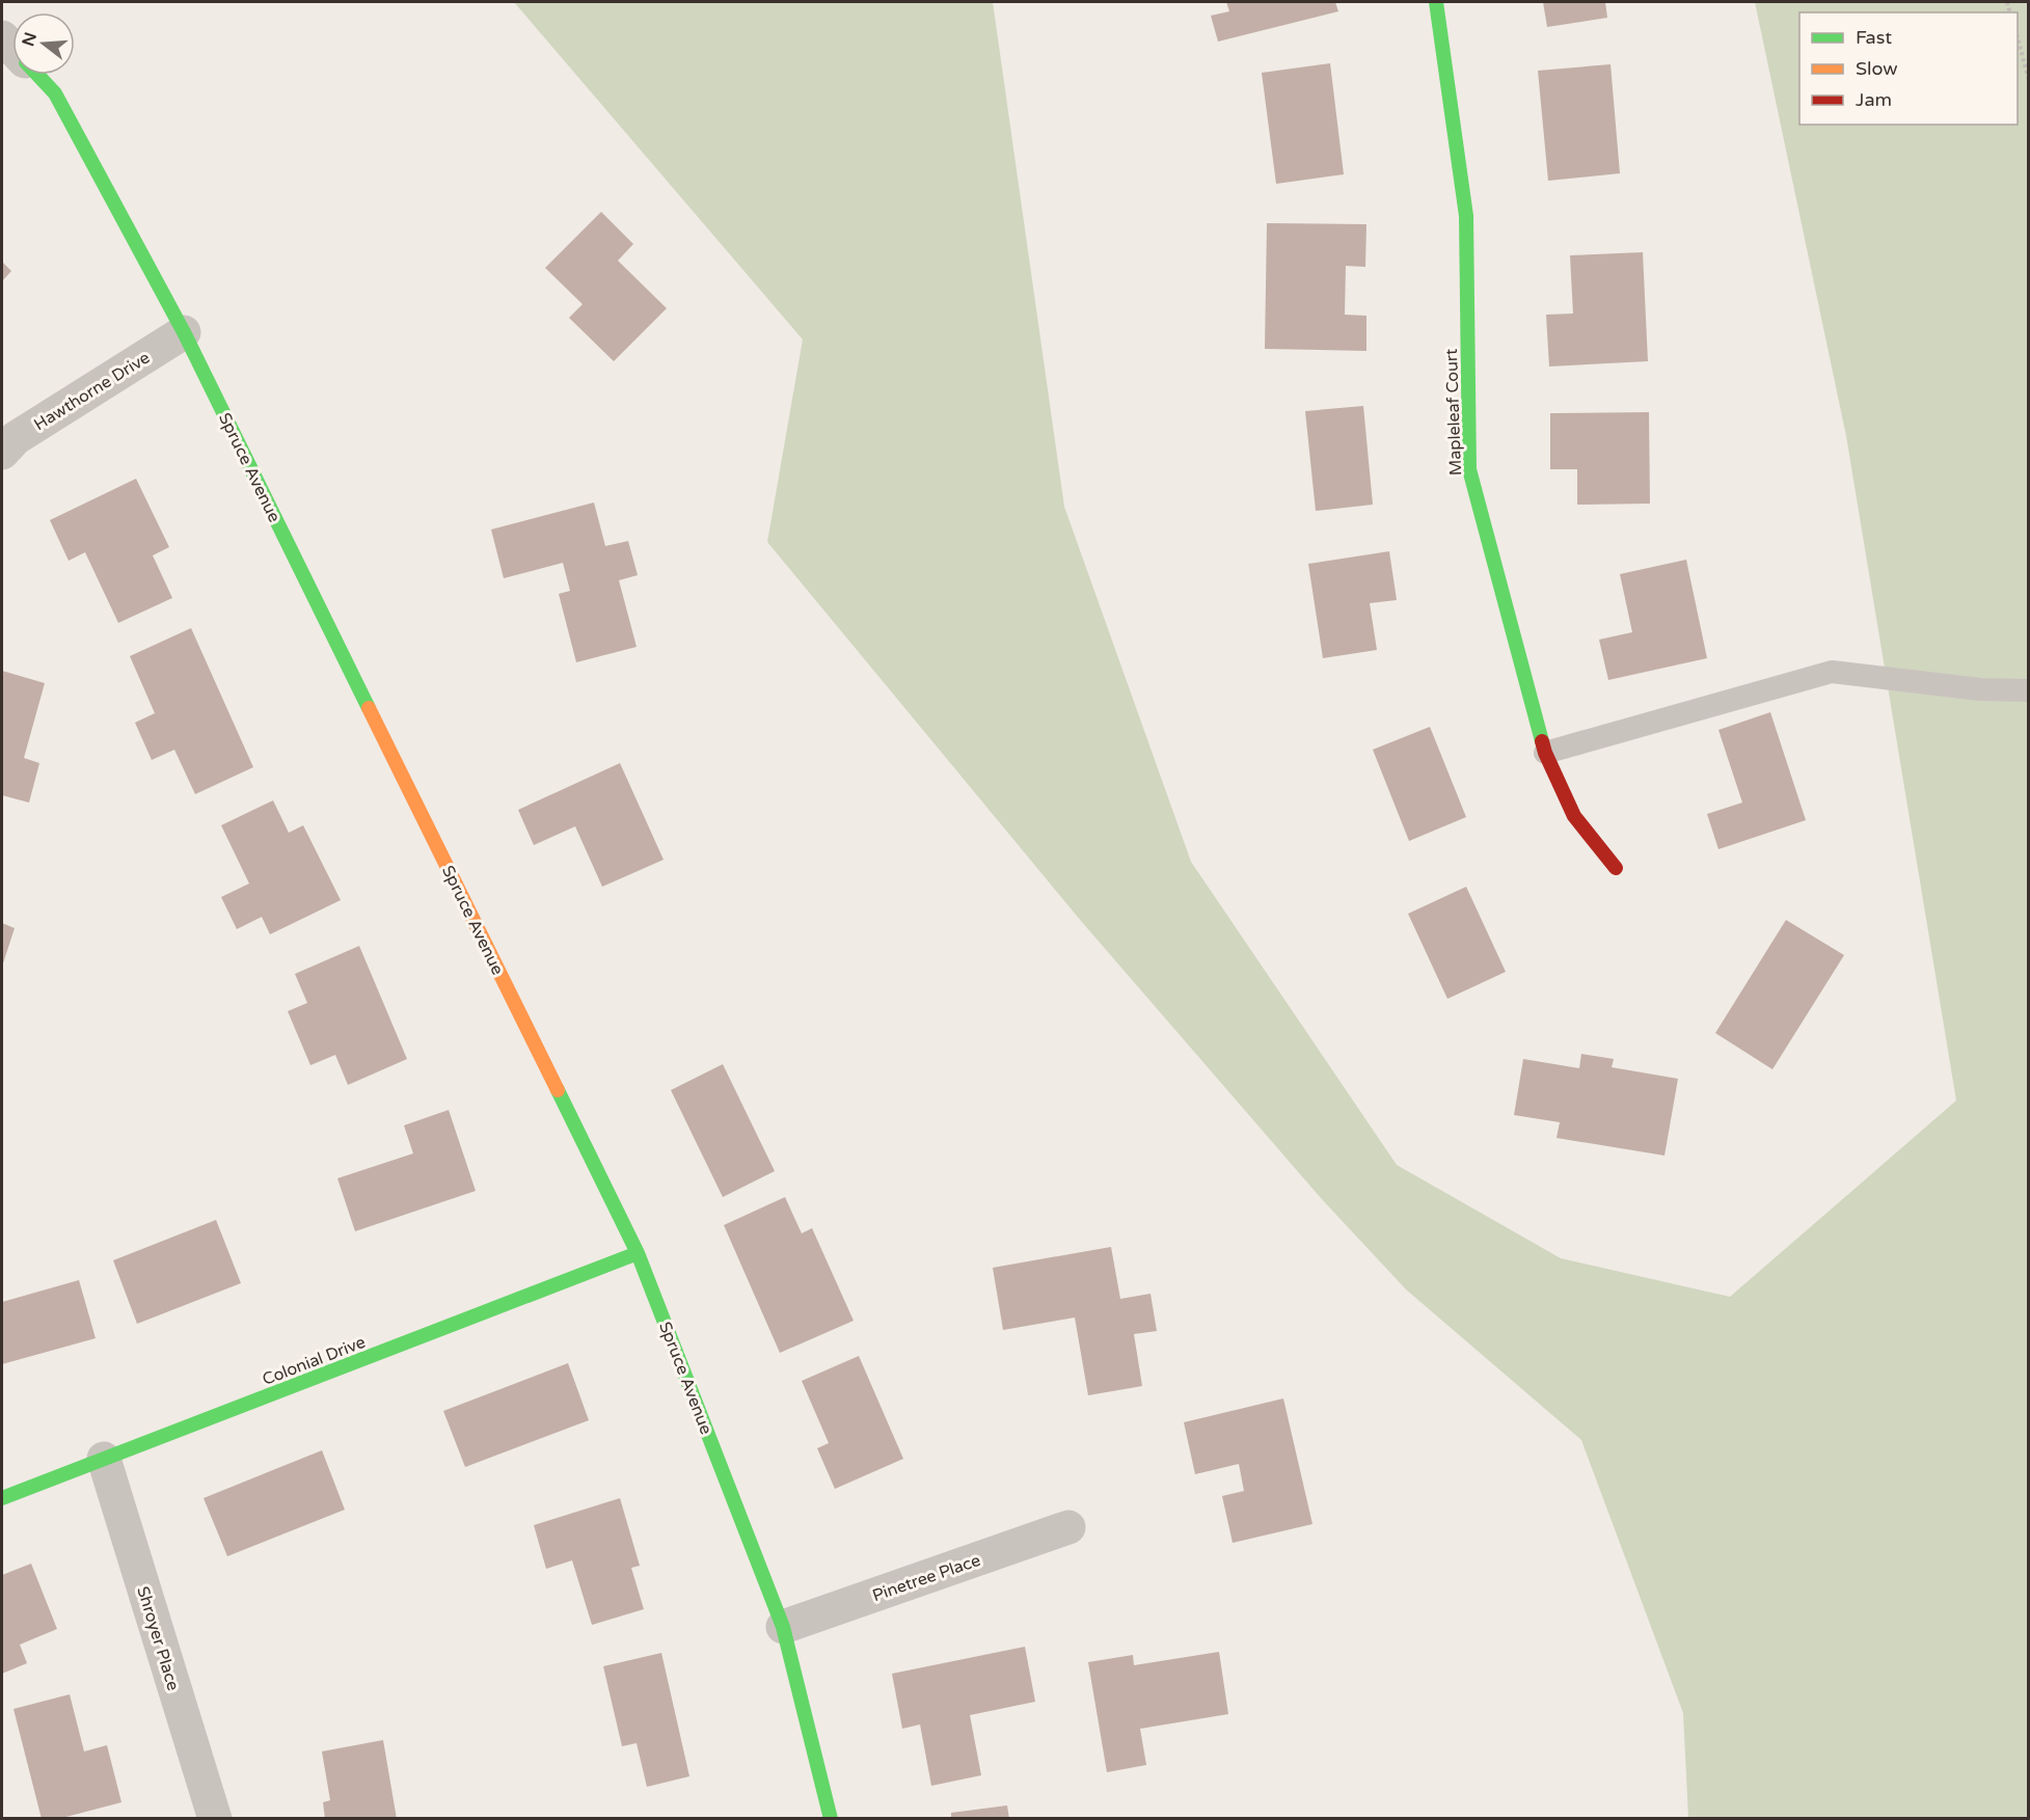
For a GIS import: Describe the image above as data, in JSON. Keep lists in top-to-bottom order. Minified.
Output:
{"streets":{"street":["Hawthorne Drive","Mapleleaf Court","Spruce Avenue","Colonial Drive","Pinetree Place","Shroyer Place"]},"crossings":[["Hawthorne Drive","Spruce Avenue"],["Spruce Avenue","Colonial Drive"],["Spruce Avenue","Pinetree Place"],["Colonial Drive","Shroyer Place"]],"legend":["Fast","Slow","Jam"],"north":"left"}
